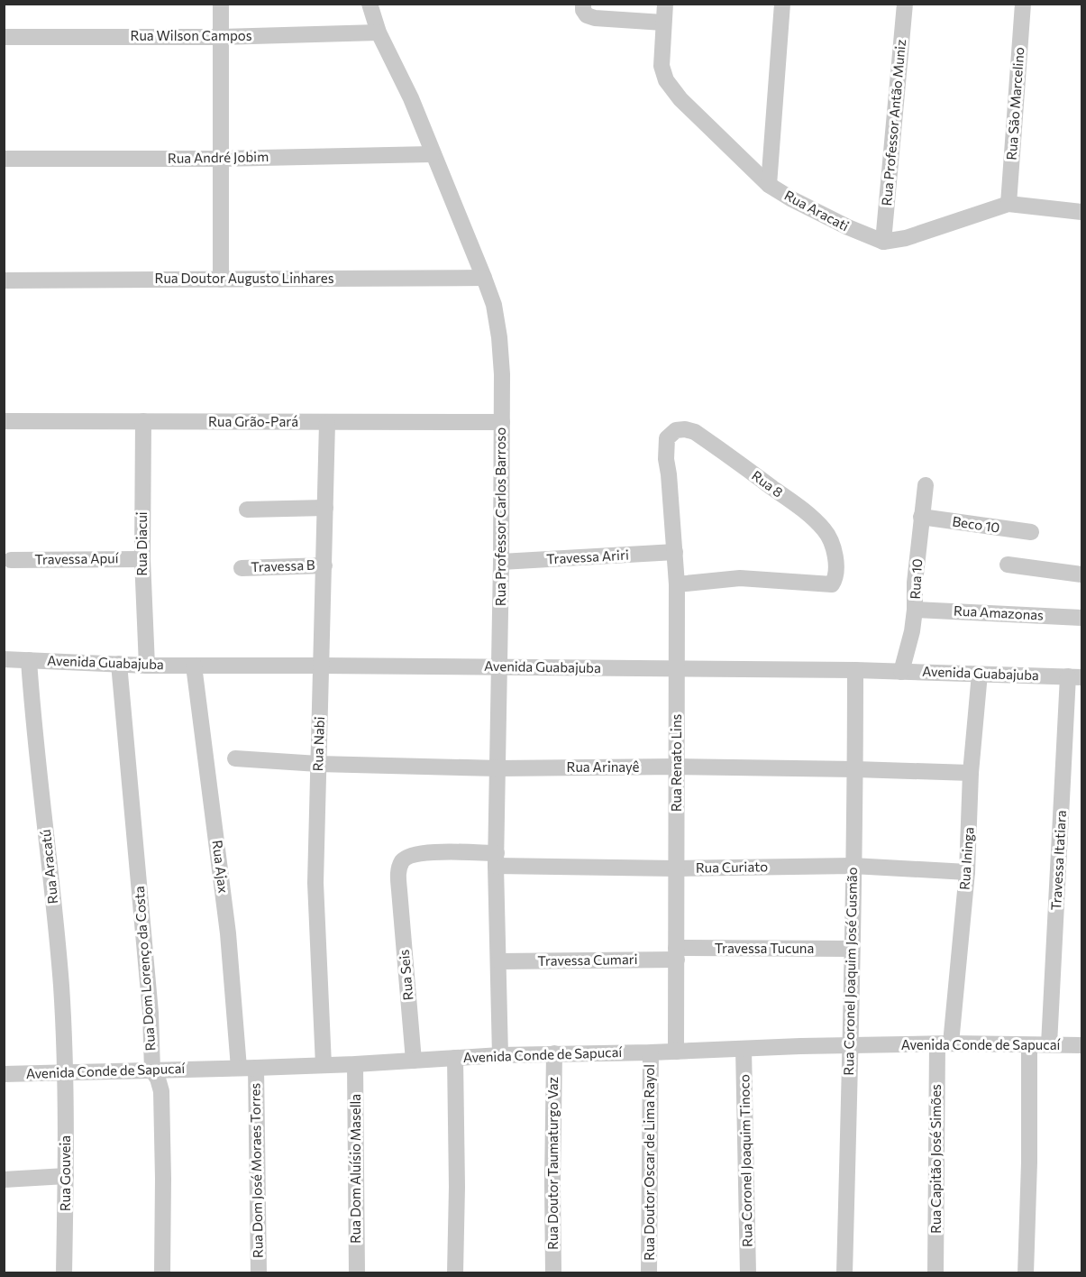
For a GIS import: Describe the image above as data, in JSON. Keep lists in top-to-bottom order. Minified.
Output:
{"streets":{"street":["Rua Wilson Campos","Rua São Marcelino","Rua Professor Antão Muniz","Rua André Jobim","Rua Aracati","Rua Doutor Augusto Linhares","Rua Grão-Pará","Rua 8","Rua Professor Carlos Barroso","Beco 10","Rua Diacui","Travessa Ariri","Travessa Apuí","Travessa B","Rua 10","Rua Amazonas","Avenida Guabajuba","Rua Nabi","Rua Renato Lins","Rua Arinayê","Rua Ininga","Travessa Itatiara","Rua Aracatú","Rua Ajax","Rua Curiato","Travessa Tucuna","Travessa Cumari","Rua Dom Lorenço da Costa","Rua Coronel Joaquim José Gusmão","Rua Seis","Avenida Conde de Sapucaí","Rua Capitão José Simões","Rua Coronel Joaquim Tinoco","Rua Doutor Oscar de Lima Rayol","Rua Doutor Taumaturgo Vaz","Rua Dom Aluísio Masella","Rua Dom José Moraes Torres","Rua Gouveia"]},"crossings":[["Rua Wilson Campos","Rua Professor Carlos Barroso"],["Rua Professor Antão Muniz","Rua Aracati"],["Rua André Jobim","Rua Professor Carlos Barroso"],["Rua Doutor Augusto Linhares","Rua Professor Carlos Barroso"],["Rua Grão-Pará","Rua Professor Carlos Barroso"],["Rua Grão-Pará","Rua Diacui"],["Rua Grão-Pará","Rua Nabi"],["Rua 8","Rua Renato Lins"],["Rua Professor Carlos Barroso","Travessa Ariri"],["Rua Professor Carlos Barroso","Avenida Guabajuba"],["Rua Professor Carlos Barroso","Rua Arinayê"],["Rua Professor Carlos Barroso","Rua Curiato"],["Rua Professor Carlos Barroso","Travessa Cumari"],["Rua Professor Carlos Barroso","Avenida Conde de Sapucaí"],["Beco 10","Rua 10"],["Rua Diacui","Travessa Apuí"],["Rua Diacui","Avenida Guabajuba"],["Travessa Ariri","Rua Renato Lins"],["Travessa B","Rua Nabi"],["Rua 10","Rua Amazonas"],["Rua 10","Avenida Guabajuba"],["Avenida Guabajuba","Rua Nabi"],["Avenida Guabajuba","Rua Renato Lins"],["Avenida Guabajuba","Rua Ininga"],["Avenida Guabajuba","Travessa Itatiara"],["Avenida Guabajuba","Rua Aracatú"],["Avenida Guabajuba","Rua Ajax"],["Avenida Guabajuba","Rua Dom Lorenço da Costa"],["Avenida Guabajuba","Rua Coronel Joaquim José Gusmão"],["Rua Nabi","Rua Arinayê"],["Rua Nabi","Avenida Conde de Sapucaí"],["Rua Renato Lins","Rua Arinayê"],["Rua Renato Lins","Rua Curiato"],["Rua Renato Lins","Travessa Tucuna"],["Rua Renato Lins","Travessa Cumari"],["Rua Renato Lins","Avenida Conde de Sapucaí"],["Rua Arinayê","Rua Ininga"],["Rua Arinayê","Rua Coronel Joaquim José Gusmão"],["Rua Ininga","Rua Curiato"],["Rua Ininga","Avenida Conde de Sapucaí"],["Rua Ininga","Rua Capitão José Simões"],["Travessa Itatiara","Avenida Conde de Sapucaí"],["Rua Aracatú","Avenida Conde de Sapucaí"],["Rua Aracatú","Rua Gouveia"],["Rua Ajax","Avenida Conde de Sapucaí"],["Rua Curiato","Rua Coronel Joaquim José Gusmão"],["Rua Curiato","Rua Seis"],["Travessa Tucuna","Travessa Cumari"],["Travessa Tucuna","Rua Coronel Joaquim José Gusmão"],["Rua Dom Lorenço da Costa","Avenida Conde de Sapucaí"],["Rua Coronel Joaquim José Gusmão","Avenida Conde de Sapucaí"],["Rua Seis","Avenida Conde de Sapucaí"],["Avenida Conde de Sapucaí","Rua Capitão José Simões"],["Avenida Conde de Sapucaí","Rua Coronel Joaquim Tinoco"],["Avenida Conde de Sapucaí","Rua Doutor Oscar de Lima Rayol"],["Avenida Conde de Sapucaí","Rua Doutor Taumaturgo Vaz"],["Avenida Conde de Sapucaí","Rua Dom Aluísio Masella"],["Avenida Conde de Sapucaí","Rua Dom José Moraes Torres"],["Avenida Conde de Sapucaí","Rua Gouveia"]]}
